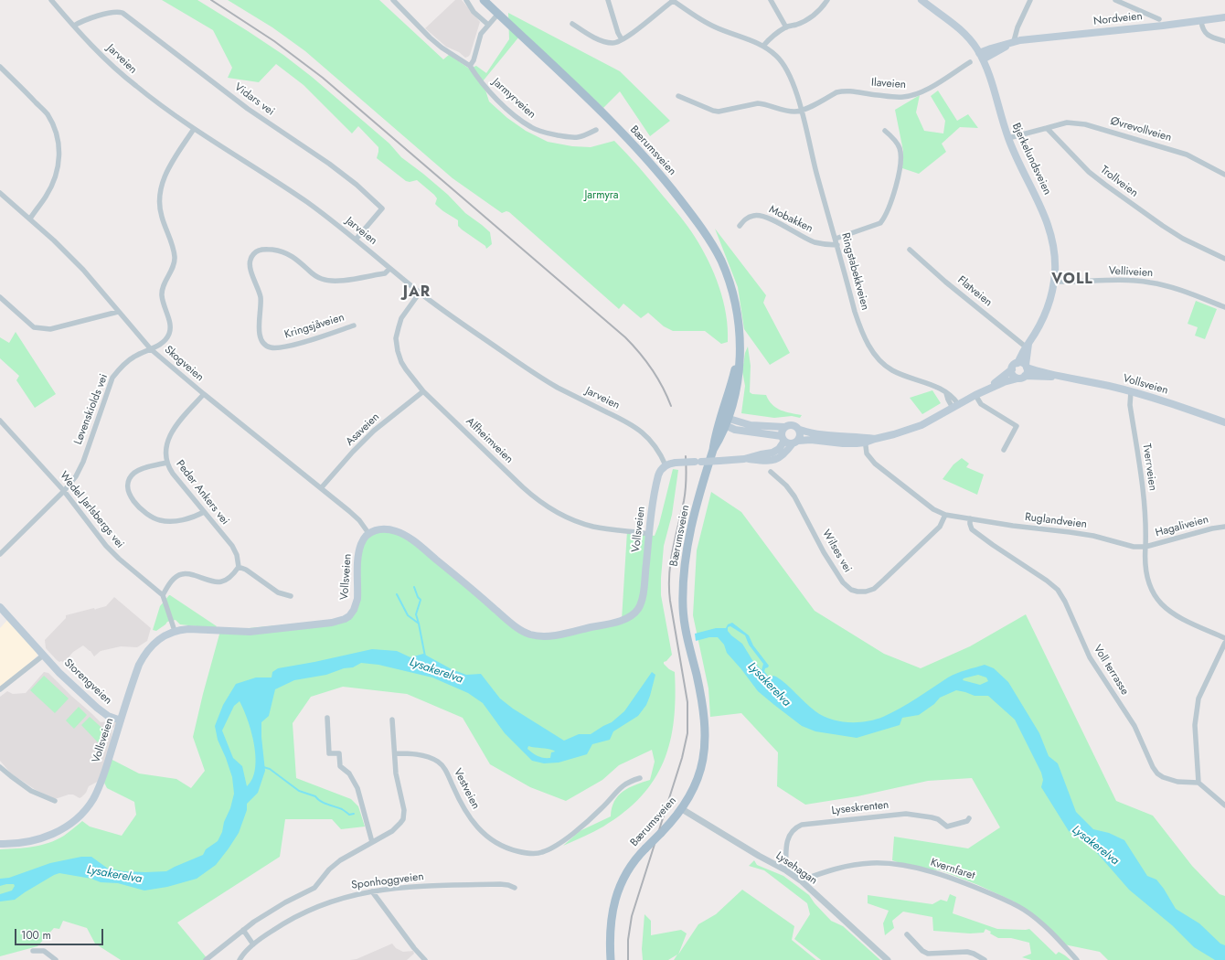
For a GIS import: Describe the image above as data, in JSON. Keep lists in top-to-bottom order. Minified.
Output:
{"streets":{"main road":["Nordveien","Bærumsveien","Bjerkelundsveien","Vollsveien","Storengveien"],"street":["Jarveien","Ilaveien","Jarmyrveien","Vidars vei","Øvrevollveien","Trollveien","Mobakken","Ringstabekkveien","Velliveien","Flatveien","Kringsjåveien","Skogveien","Løvenskiolds vei","Asaveien","Alfheimveien","Tverrveien","Peder Ankers vei","Wedel Jarlsbergs vei","Ruglandveien","Hagaliveien","Wilses vei","Voll terrasse","Vestveien","Lyseskrenten","Lysehagan","Kvernfaret","Sponhoggveien"]},"crossings":[["Nordveien","Bjerkelundsveien"],["Jarveien","Vidars vei"],["Jarveien","Kringsjåveien"],["Jarveien","Vollsveien"],["Jarveien","Løvenskiolds vei"],["Jarveien","Alfheimveien"],["Ilaveien","Ringstabekkveien"],["Øvrevollveien","Trollveien"],["Bærumsveien","Lysehagan"],["Bjerkelundsveien","Velliveien"],["Bjerkelundsveien","Flatveien"],["Bjerkelundsveien","Vollsveien"],["Mobakken","Ringstabekkveien"],["Ringstabekkveien","Vollsveien"],["Skogveien","Vollsveien"],["Skogveien","Løvenskiolds vei"],["Skogveien","Asaveien"],["Skogveien","Peder Ankers vei"],["Vollsveien","Alfheimveien"],["Vollsveien","Tverrveien"],["Vollsveien","Ruglandveien"],["Vollsveien","Storengveien"],["Løvenskiolds vei","Wedel Jarlsbergs vei"],["Asaveien","Alfheimveien"],["Tverrveien","Ruglandveien"],["Tverrveien","Hagaliveien"],["Ruglandveien","Hagaliveien"],["Ruglandveien","Wilses vei"],["Ruglandveien","Voll terrasse"],["Lyseskrenten","Lysehagan"],["Lysehagan","Kvernfaret"]],"districts":["VOLL","JAR"],"water":["Lysakerelva"],"parks":["Jarmyra"],"scale_bar":"100 m"}
